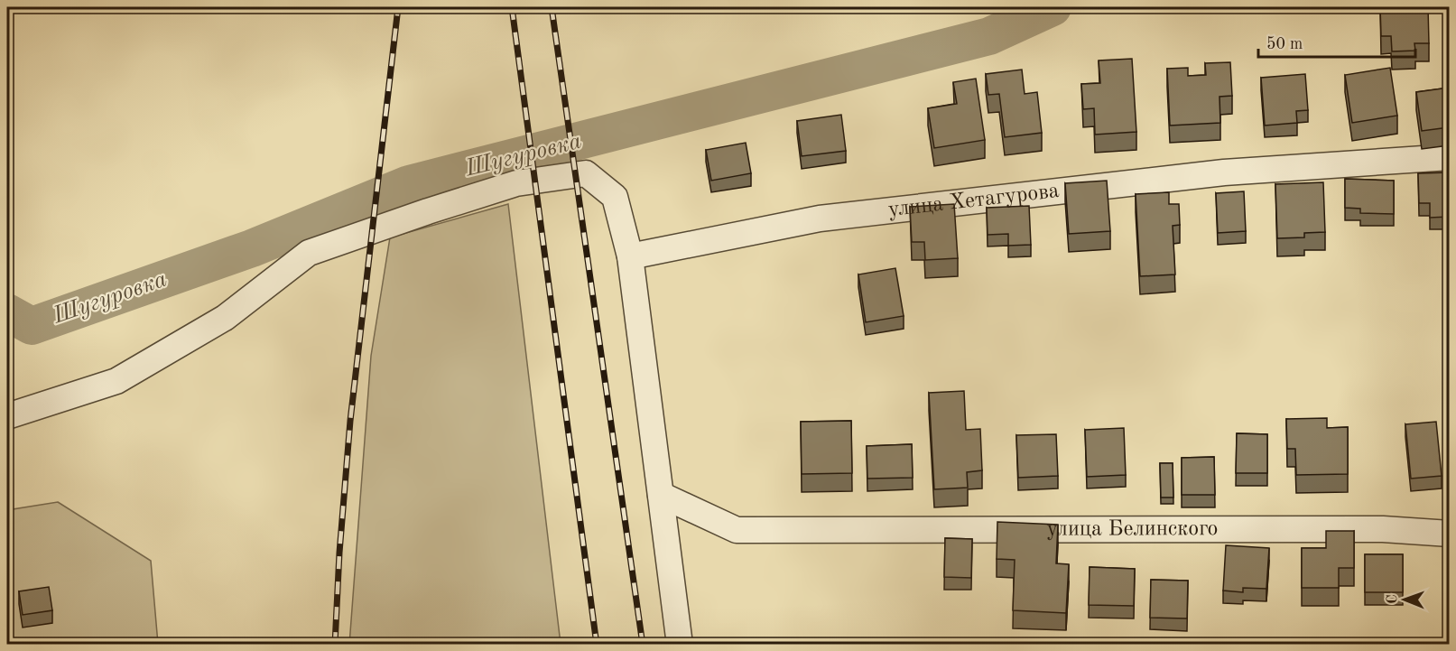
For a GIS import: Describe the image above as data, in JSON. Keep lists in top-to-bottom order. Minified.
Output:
{"streets":{"street":["улица Хетагурова","улица Белинского"]},"water":["Шугуровка"],"scale_bar":"50 m","north":"left"}
